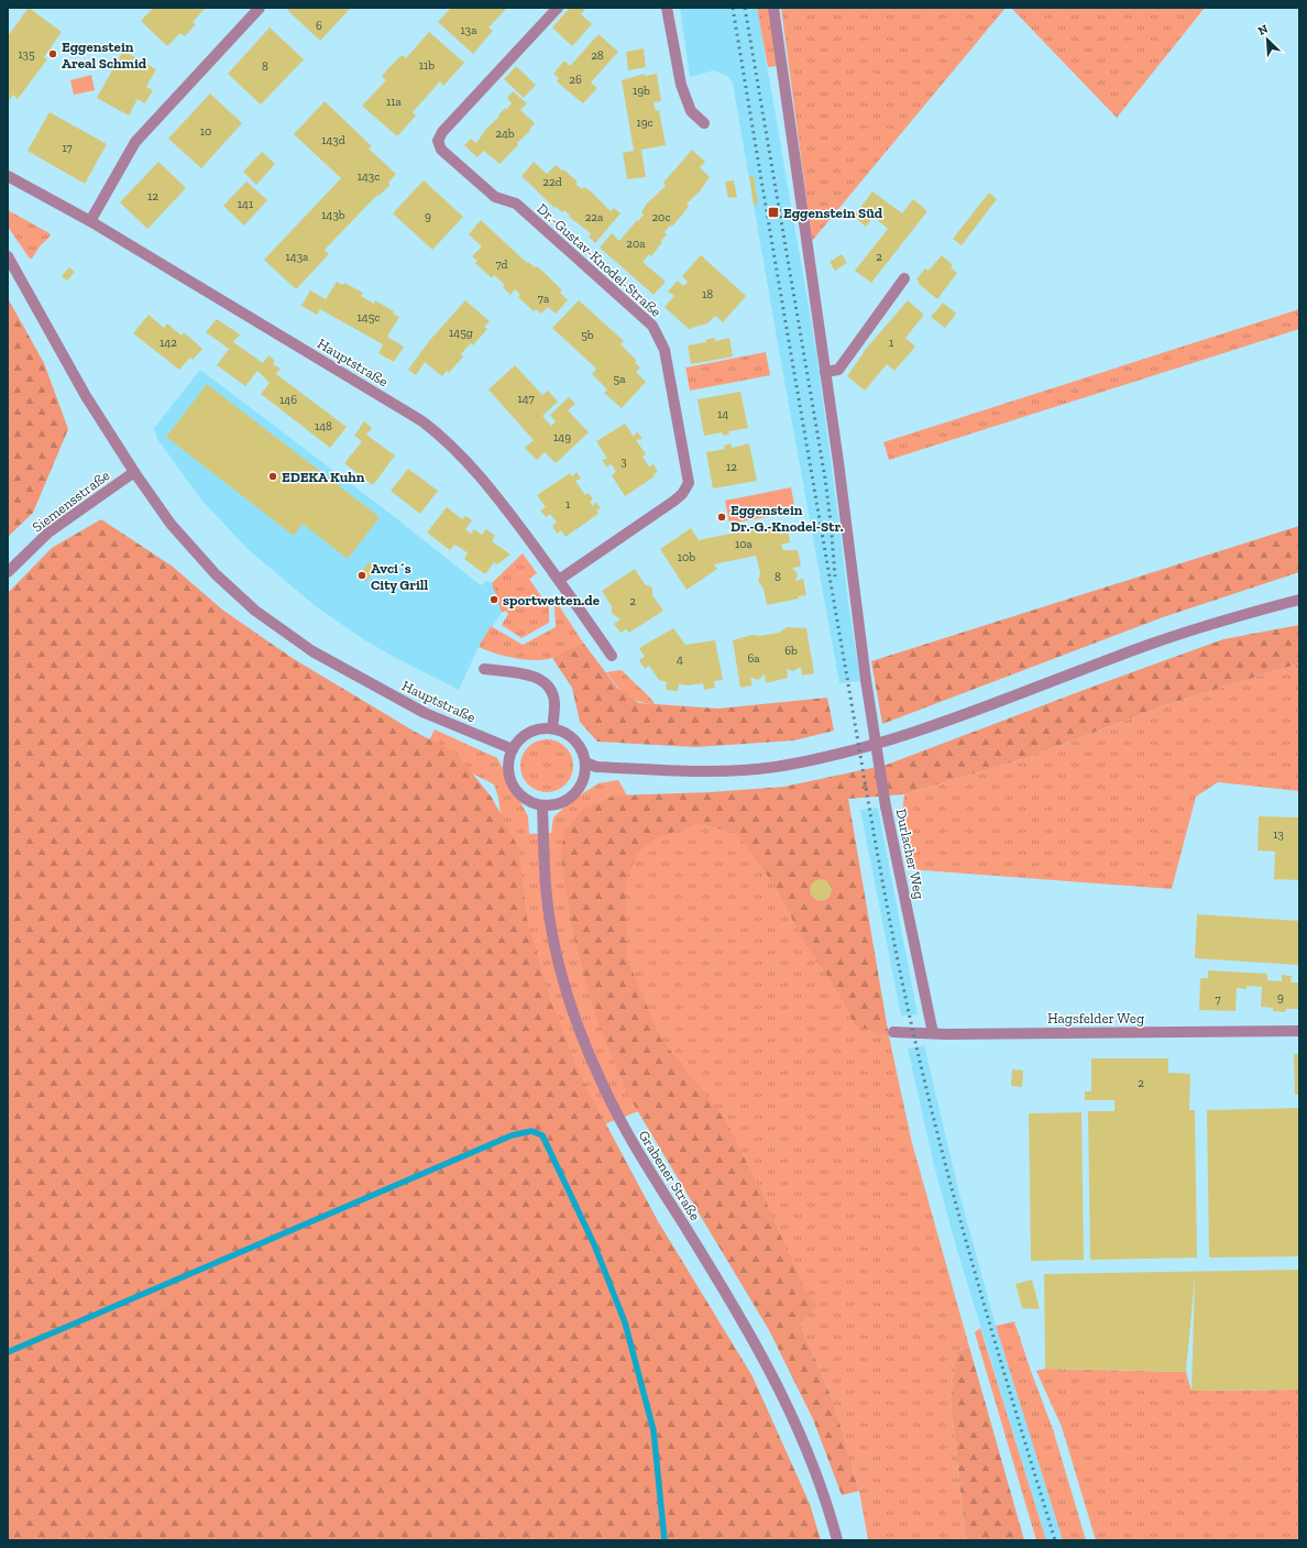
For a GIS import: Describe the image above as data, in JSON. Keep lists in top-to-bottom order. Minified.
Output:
{"streets":{"street":["Dr.-Gustav-Knodel-Straße","Hauptstraße","Siemensstraße","Durlacher Weg","Hagsfelder Weg","Grabener Straße"]},"crossings":[["Dr.-Gustav-Knodel-Straße","Hauptstraße"],["Hauptstraße","Siemensstraße"],["Hauptstraße","Grabener Straße"],["Durlacher Weg","Hagsfelder Weg"]],"places":{"other":["Eggenstein Areal Schmid","EDEKA Kuhn","Eggenstein Dr.-G.-Knodel-Str.","Avci´s City Grill","sportwetten.de"],"transit":["Eggenstein Süd"]},"house_numbers":["6","13a","135","28","11b","8","26","19b","11a","19c","10","24b","143d","17","143c","22d","12","141","143b","9","22a","20c","20a","143a","2","7d","18","7a","145c","145g","5b","142","1","5a","147","146","14","148","149","3","12","1","10a","10b","8","2","6b","6a","4","13","9","7","2"],"north":"top left"}
